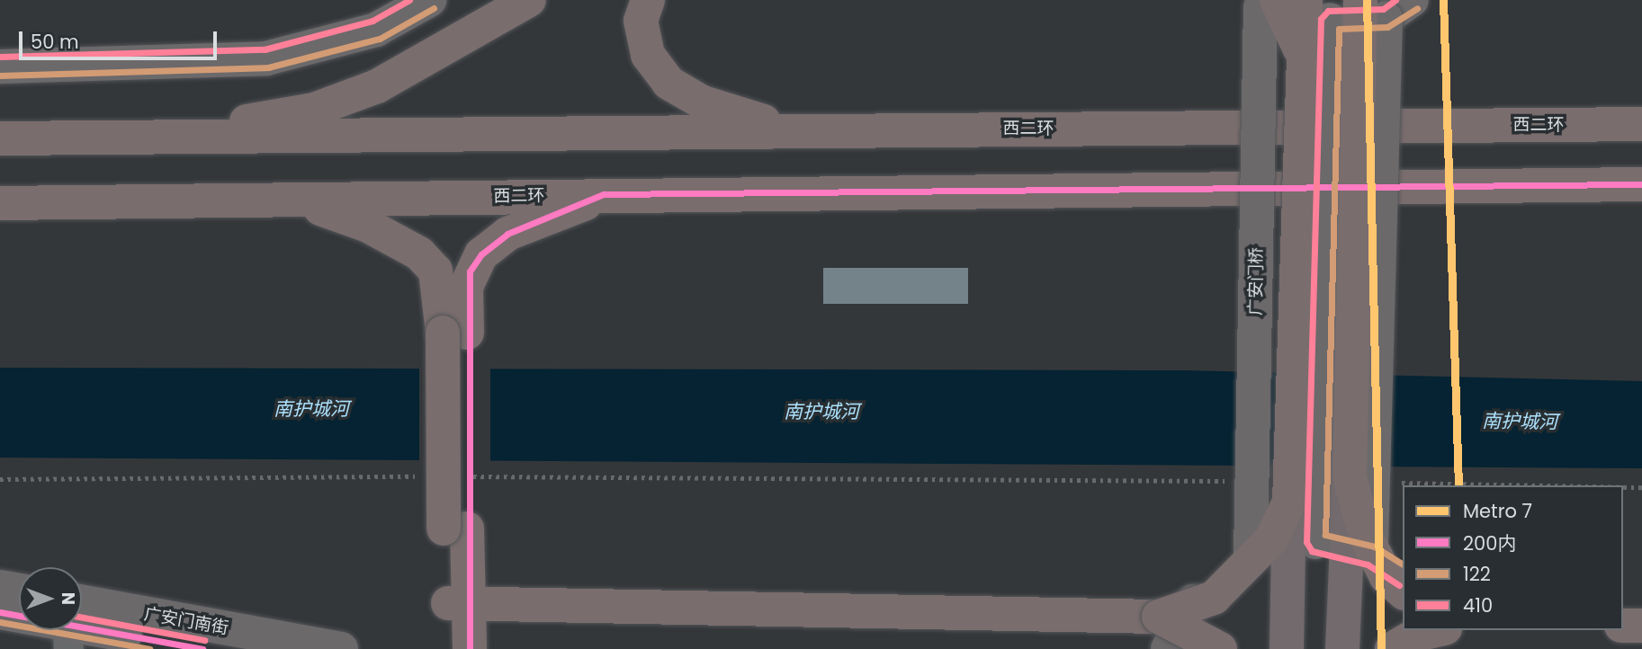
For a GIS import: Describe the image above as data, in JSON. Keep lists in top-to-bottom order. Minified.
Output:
{"streets":{"highway":["西二环"],"street":["广安门桥","广安门南街"]},"water":["南护城河"],"lines":["metro line 7","transit line 410","transit line 122","transit line 200内"],"legend":["Metro 7","200内","122","410"],"scale_bar":"50 m","north":"right"}
